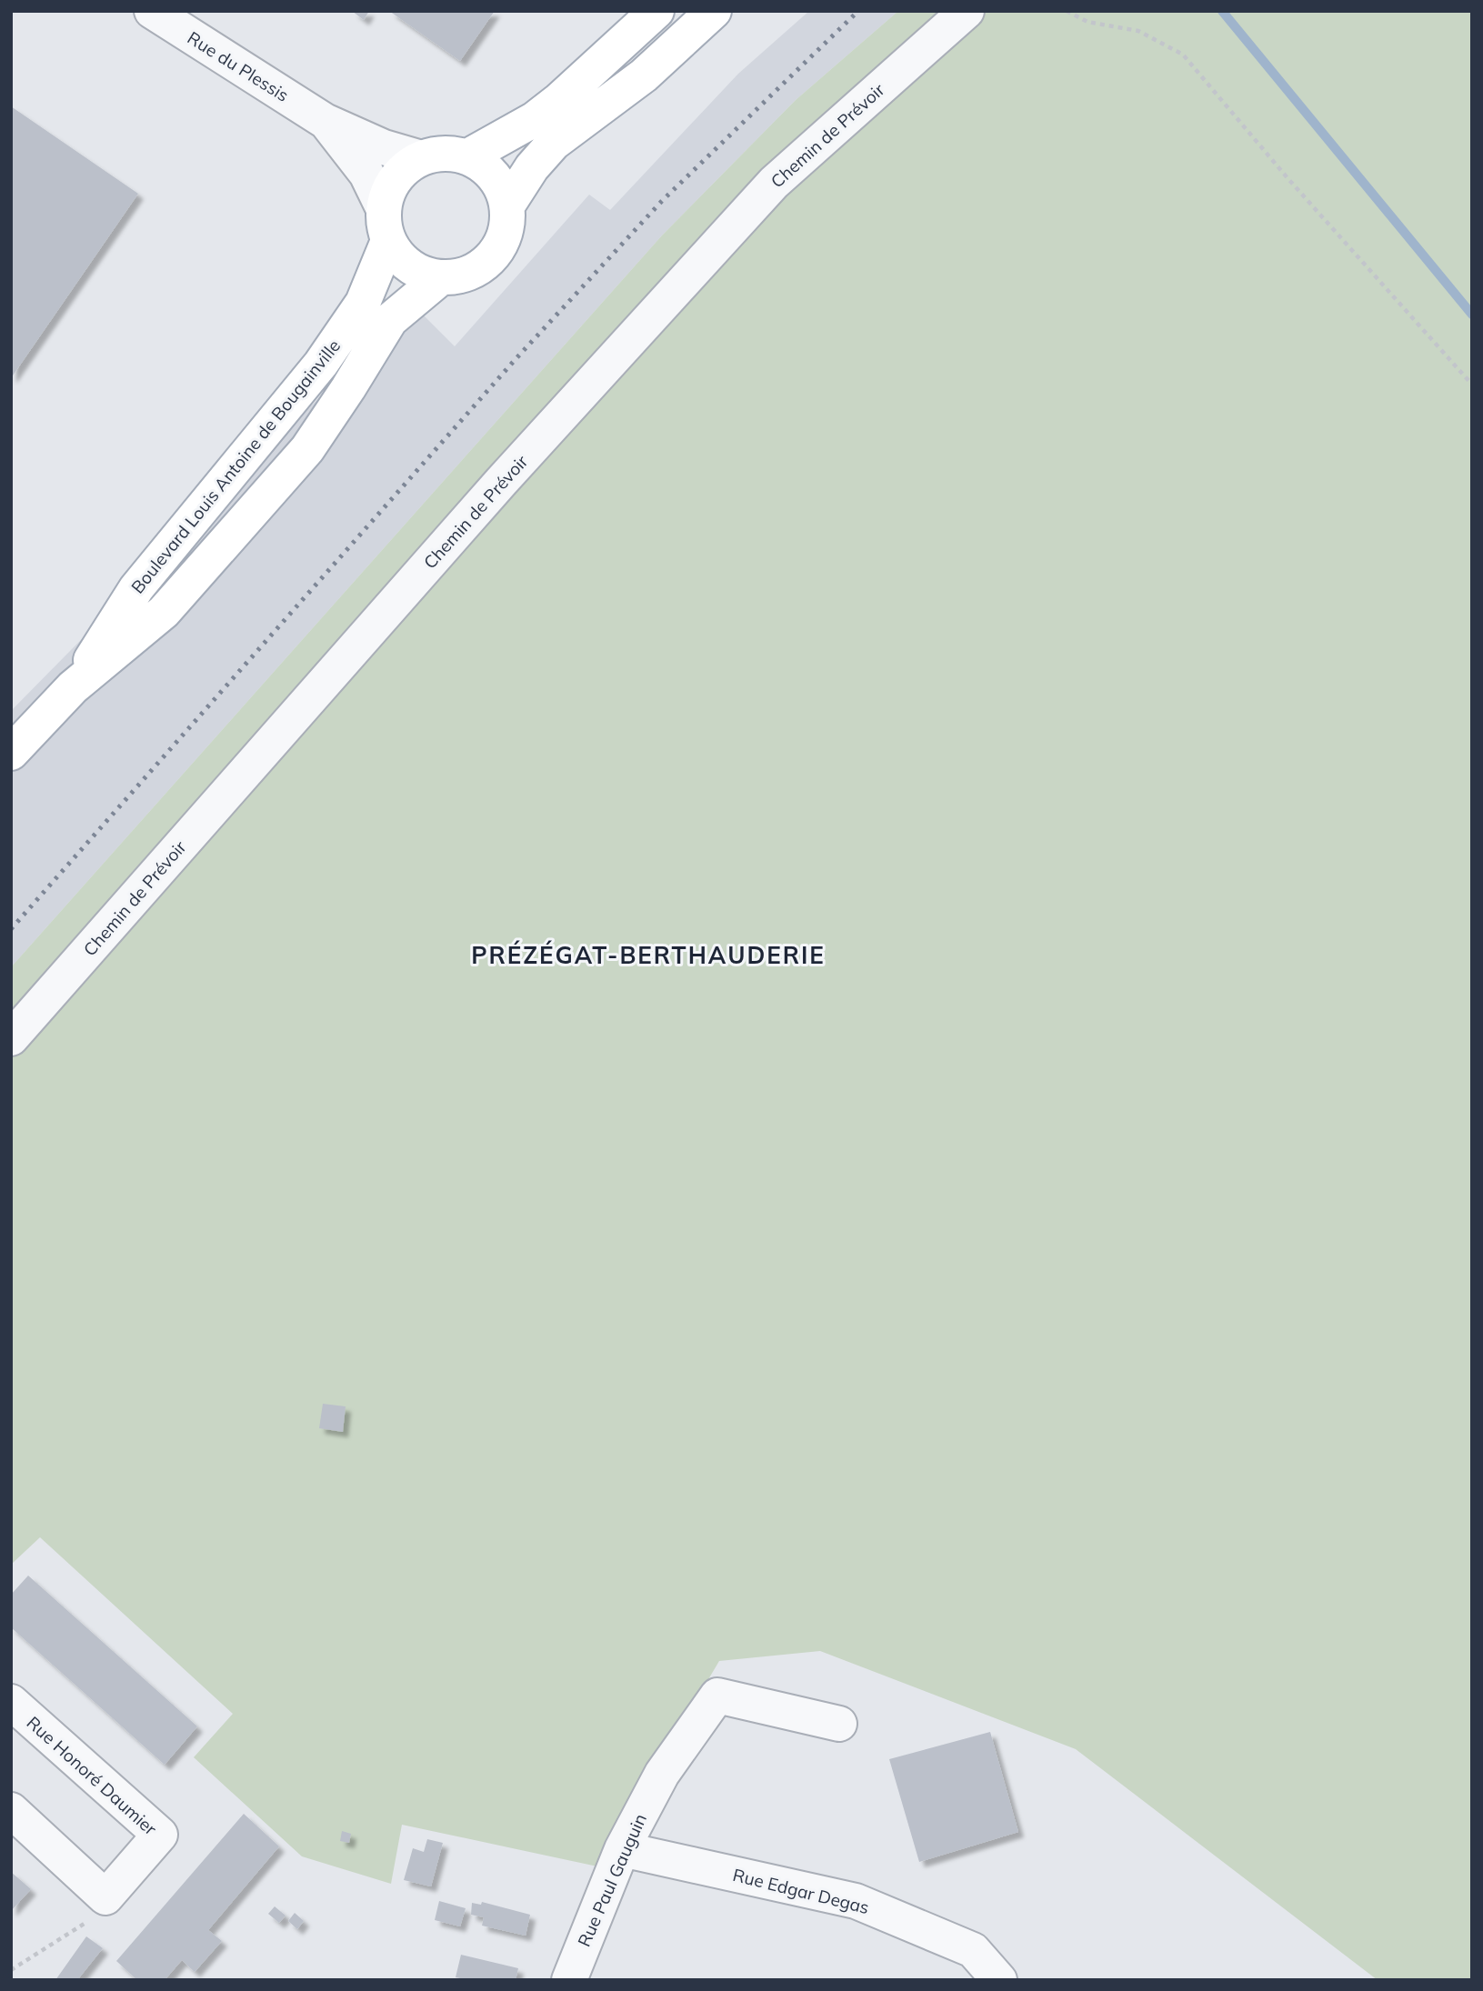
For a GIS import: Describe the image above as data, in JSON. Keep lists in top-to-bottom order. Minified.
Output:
{"streets":{"main road":["Boulevard Louis Antoine de Bougainville"],"street":["Rue du Plessis","Chemin de Prévoir","Rue Honoré Daumier","Rue Paul Gauguin","Rue Edgar Degas"]},"crossings":[["Rue du Plessis","Boulevard Louis Antoine de Bougainville"],["Rue Paul Gauguin","Rue Edgar Degas"]],"districts":["PRÉZÉGAT-BERTHAUDERIE"]}
